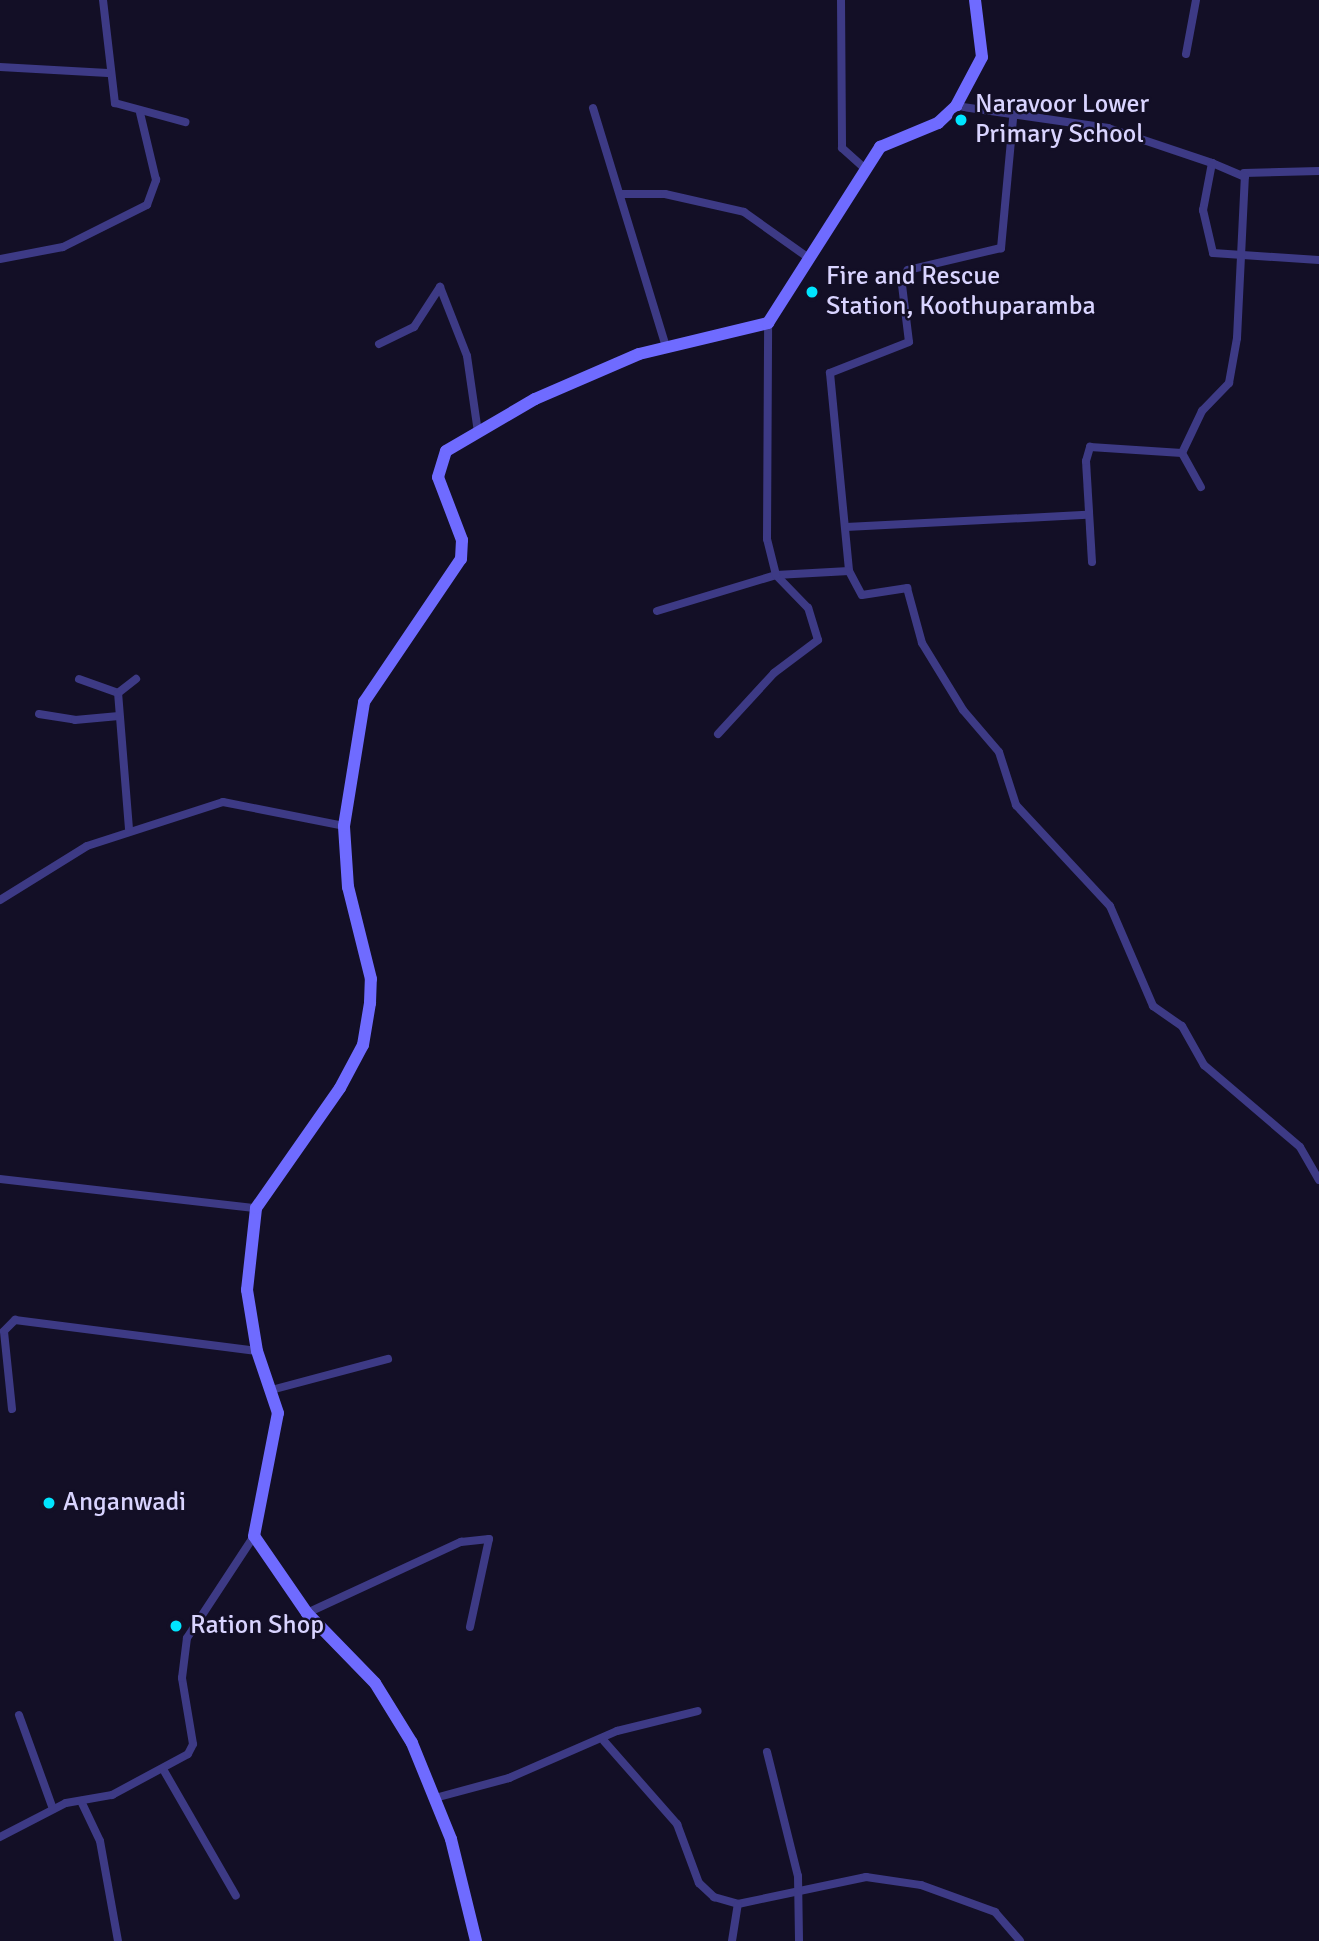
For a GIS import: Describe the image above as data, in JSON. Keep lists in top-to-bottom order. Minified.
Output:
{"places":["Naravoor Lower Primary School","Fire and Rescue Station, Koothuparamba","Anganwadi","Ration Shop"]}
